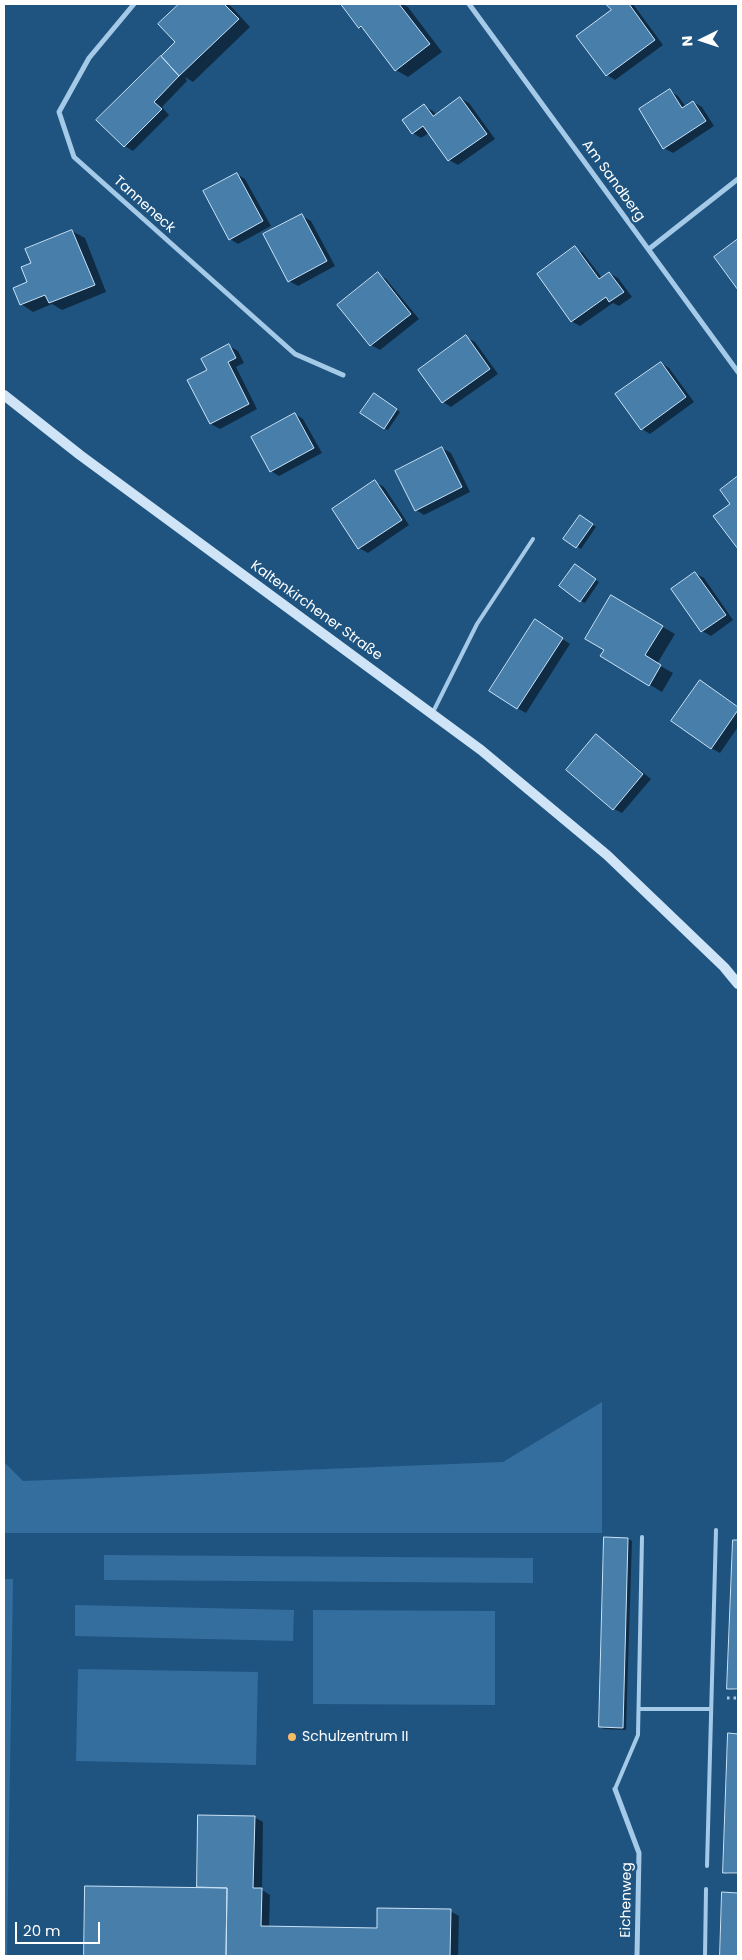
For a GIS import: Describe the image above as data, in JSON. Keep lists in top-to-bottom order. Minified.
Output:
{"streets":{"main road":["Kaltenkirchener Straße"],"street":["Am Sandberg","Tanneneck","Eichenweg"]},"places":["Schulzentrum II"],"scale_bar":"20 m","north":"left"}
